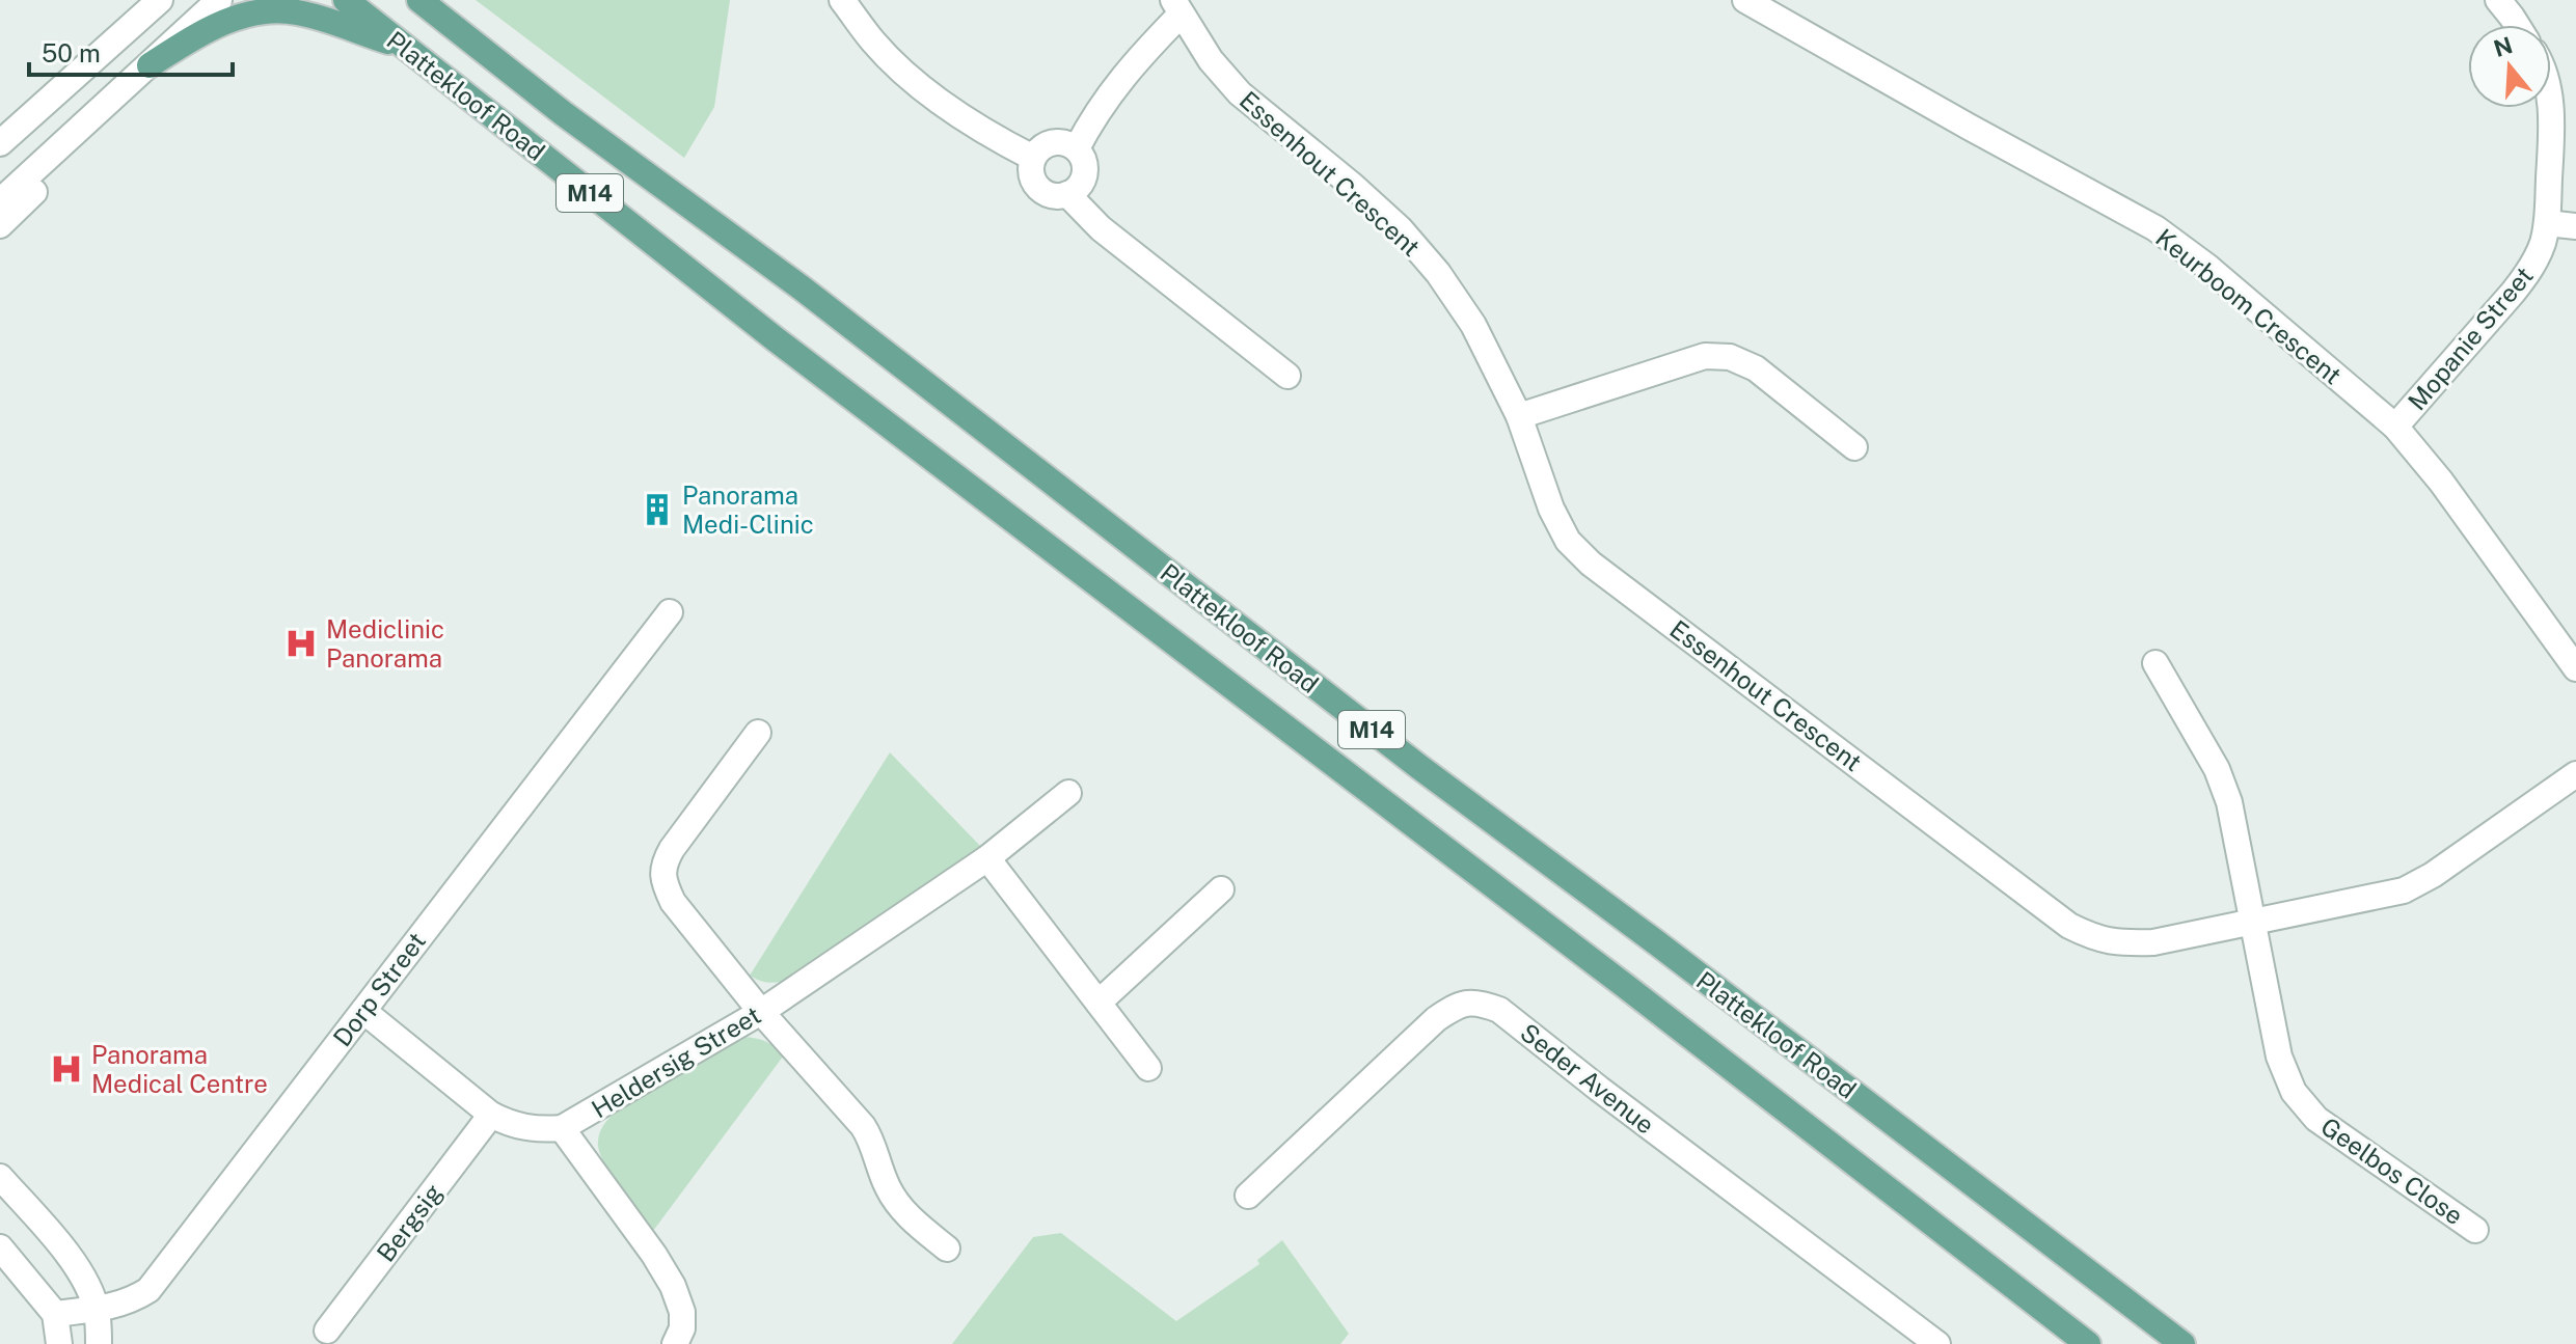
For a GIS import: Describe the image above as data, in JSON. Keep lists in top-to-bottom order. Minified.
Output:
{"streets":{"main road":["Plattekloof Road","M14"],"street":["Essenhout Crescent","Keurboom Crescent","Mopanie Street","Dorp Street","Heldersig Street","Seder Avenue","Geelbos Close","Bergsig"]},"crossings":[["Essenhout Crescent","Geelbos Close"],["Keurboom Crescent","Mopanie Street"],["Dorp Street","Heldersig Street"],["Heldersig Street","Bergsig"]],"places":{"building":["Panorama Medi-Clinic"],"hospital":["Mediclinic Panorama","Panorama Medical Centre"]},"scale_bar":"50 m","north":"top"}
